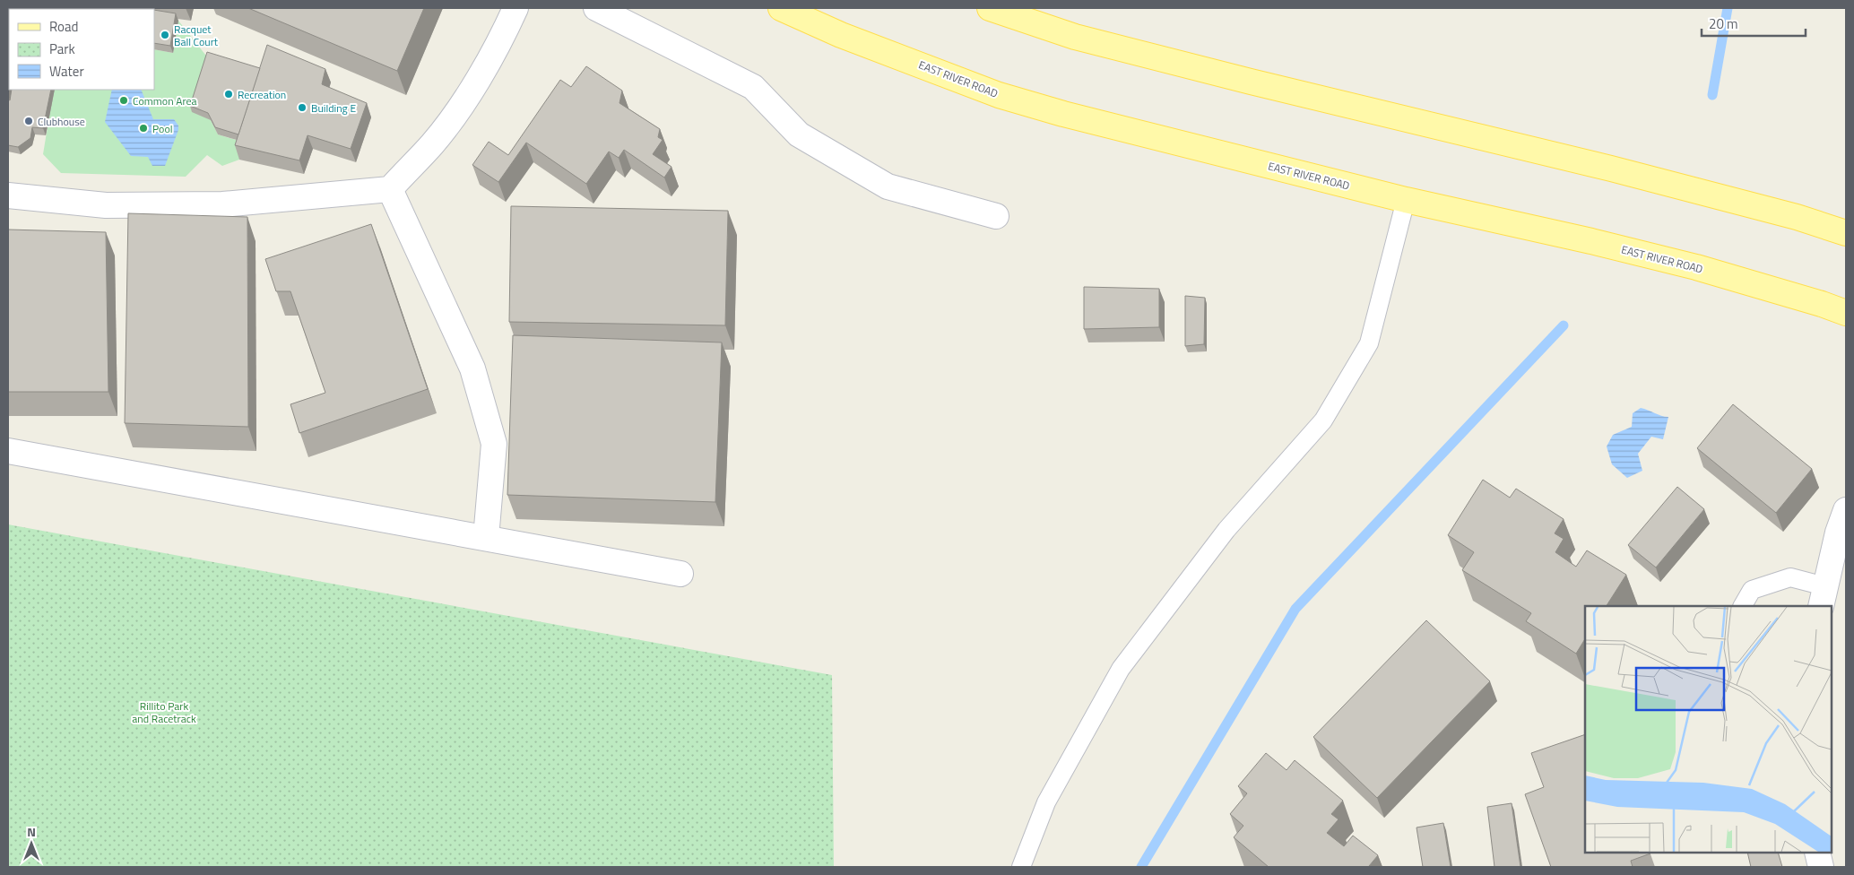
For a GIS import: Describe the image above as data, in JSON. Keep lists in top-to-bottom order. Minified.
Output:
{"streets":{"main road":["EAST RIVER ROAD"]},"parks":["Rillito Park and Racetrack"],"places":["Racquet Ball Court","Recreation","Common Area","Building E","Clubhouse","Pool"],"legend":["Road","Park","Water"],"scale_bar":"20 m","north":"top"}
